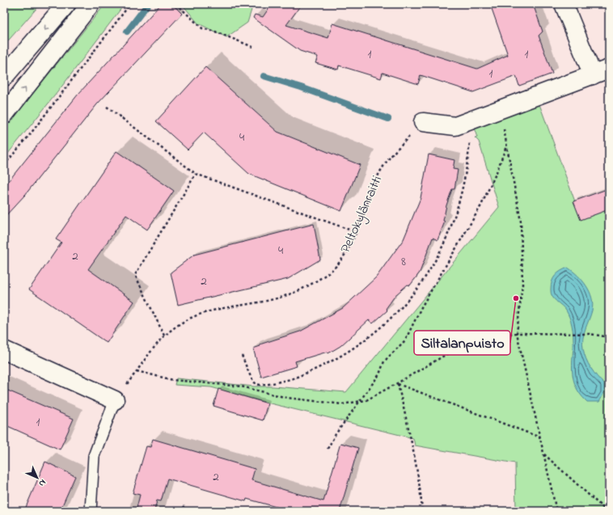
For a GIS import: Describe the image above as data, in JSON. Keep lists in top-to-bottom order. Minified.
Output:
{"streets":{"path":["Peltokylänraitti"]},"places":["Siltalanpuisto"],"house_numbers":["1","1","1","4","4","2","8","2","1","2"],"north":"bottom right"}
